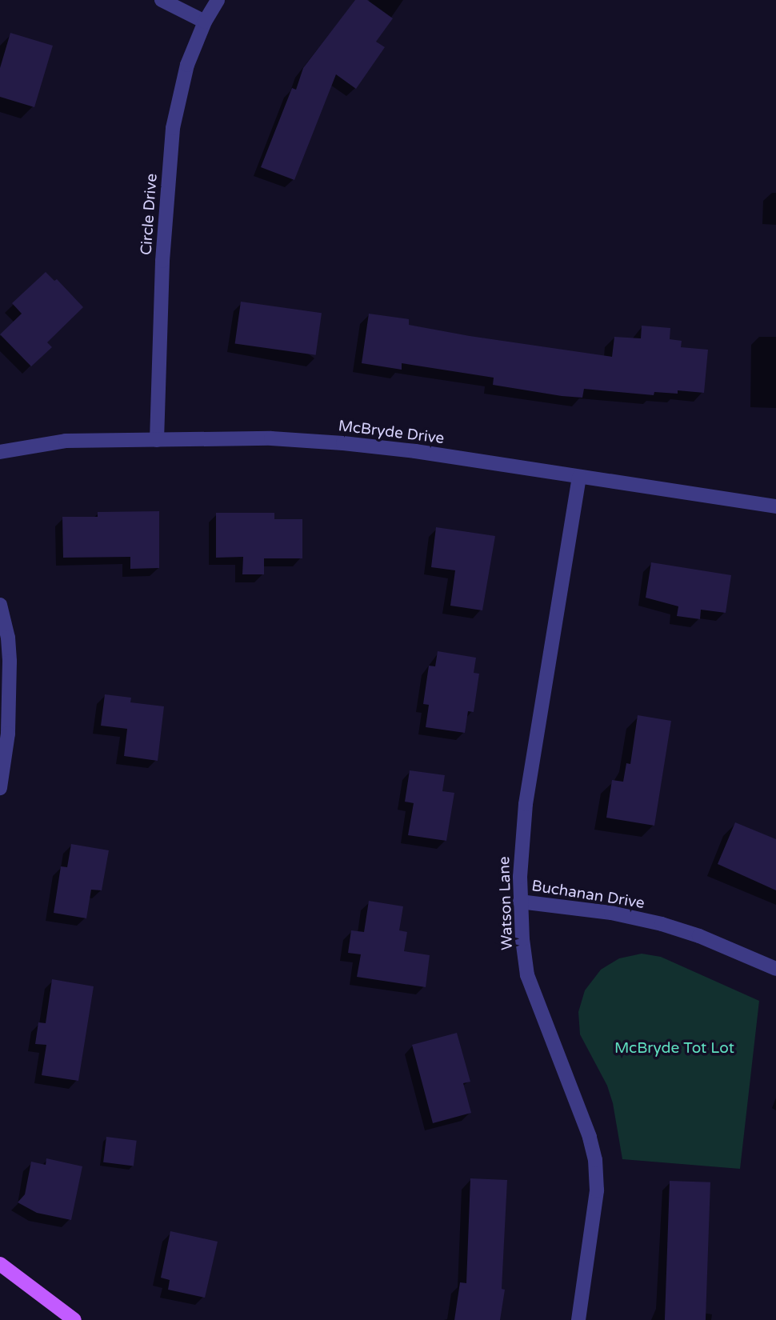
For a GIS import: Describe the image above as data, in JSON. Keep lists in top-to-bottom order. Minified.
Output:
{"streets":{"street":["Circle Drive","McBryde Drive","Buchanan Drive","Watson Lane"]},"crossings":[["Circle Drive","McBryde Drive"],["McBryde Drive","Watson Lane"],["Buchanan Drive","Watson Lane"]],"parks":["McBryde Tot Lot"]}
